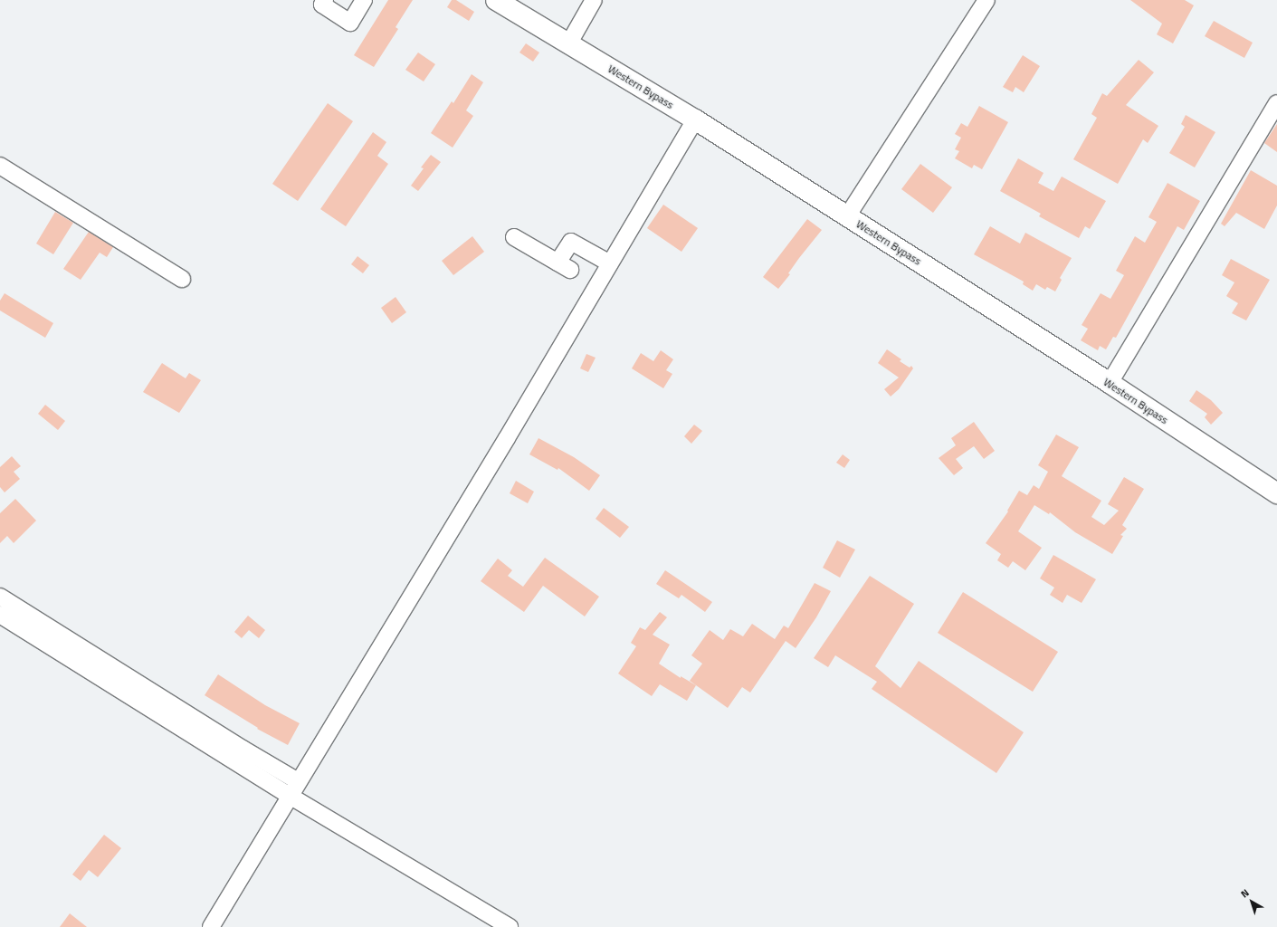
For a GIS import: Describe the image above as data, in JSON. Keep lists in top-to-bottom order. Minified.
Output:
{"streets":{"main road":["Western Bypass"]},"north":"top left"}
